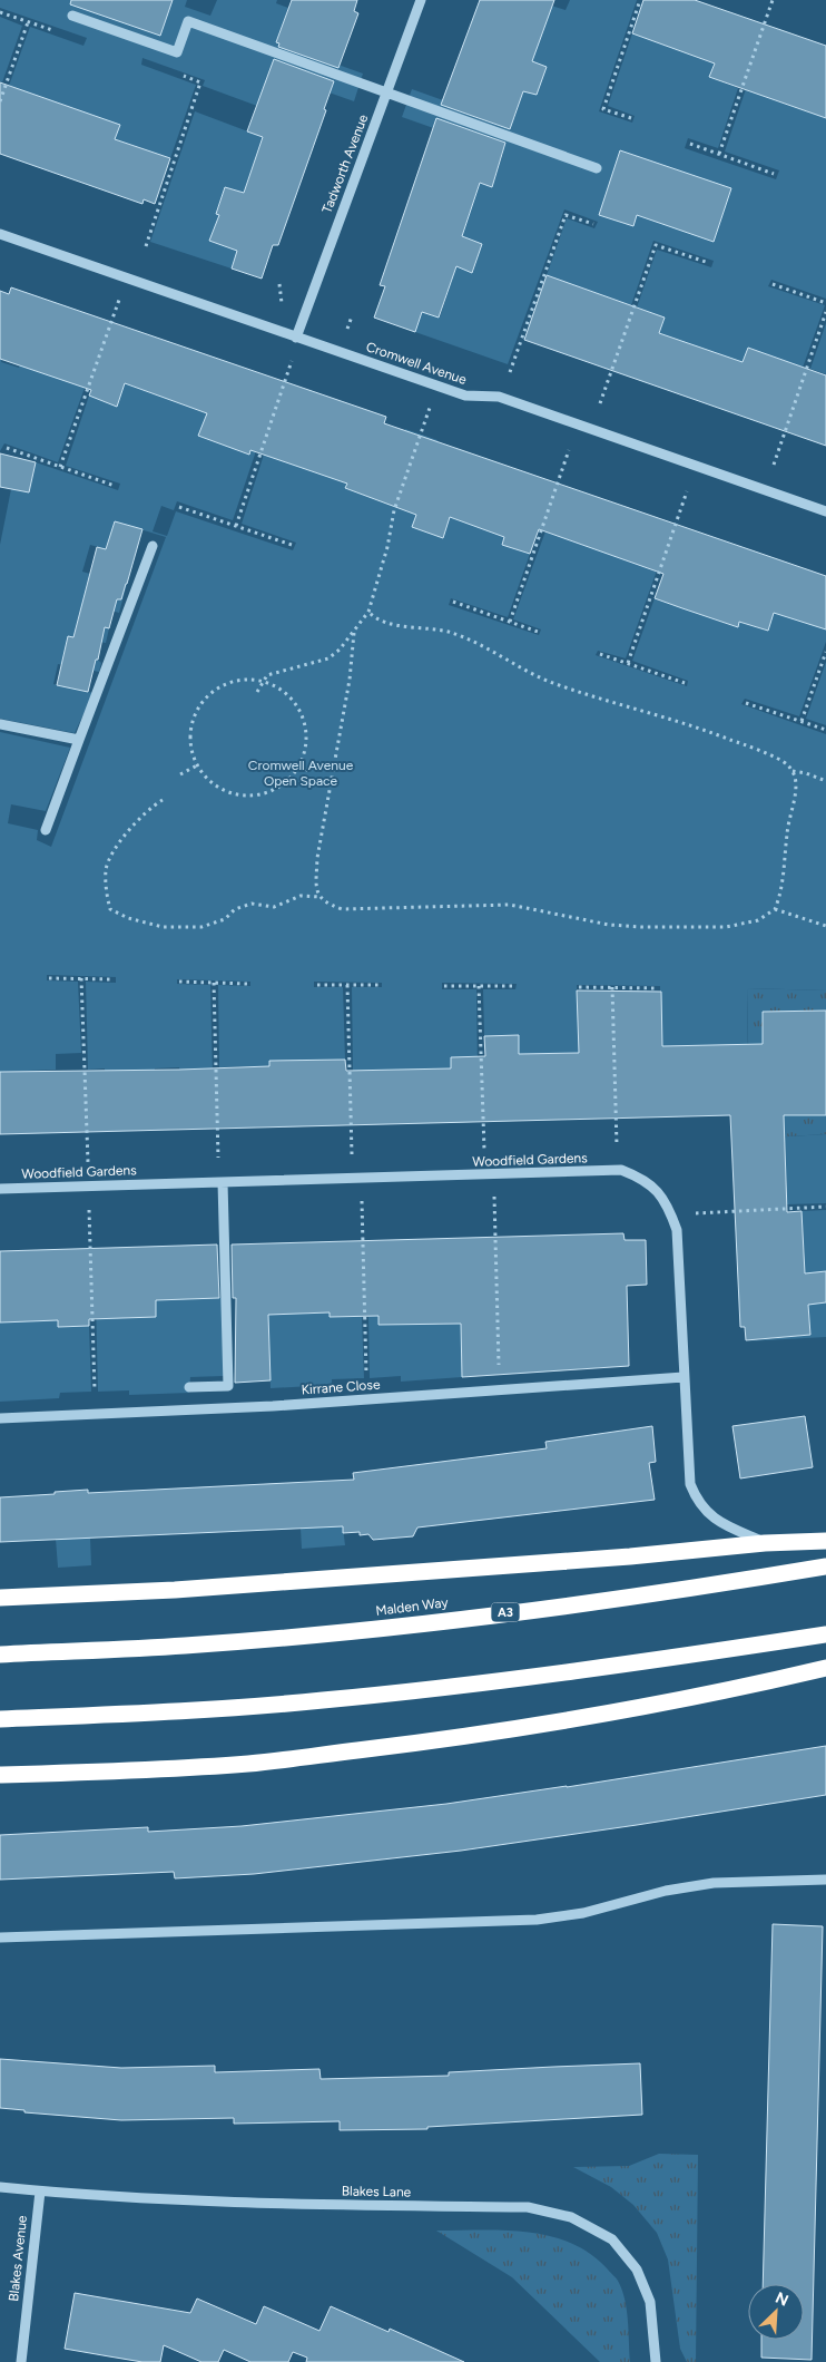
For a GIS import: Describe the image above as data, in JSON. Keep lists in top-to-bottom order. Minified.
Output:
{"streets":{"highway":["Malden Way","A3"],"street":["Tadworth Avenue","Cromwell Avenue","Woodfield Gardens","Kirrane Close","Blakes Lane","Blakes Avenue"]},"crossings":[["Tadworth Avenue","Cromwell Avenue"],["Woodfield Gardens","Kirrane Close"],["Blakes Lane","Blakes Avenue"]],"parks":["Cromwell Avenue Open Space"],"north":"top right"}
